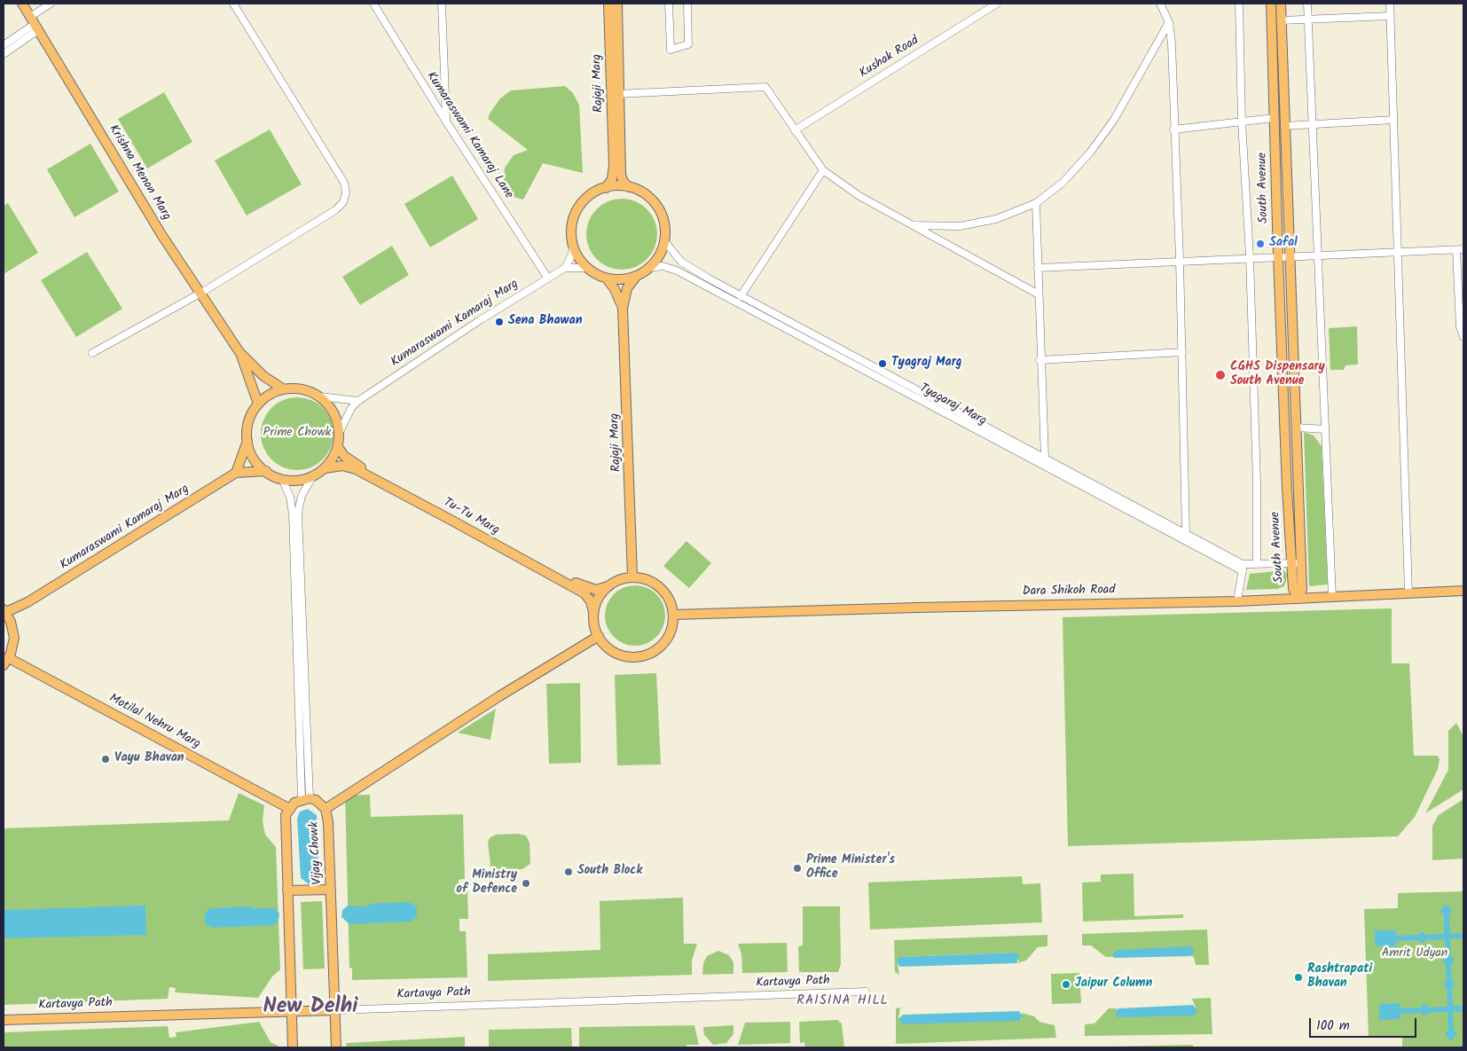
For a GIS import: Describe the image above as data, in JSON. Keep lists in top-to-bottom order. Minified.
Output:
{"streets":{"main road":["Rajaji Marg","Krishna Menon Marg","South Avenue","Kumaraswami Kamaraj Marg","Tu-Tu Marg","Dara Shikoh Road","Motilal Nehru Marg","Vijay Chowk","Kartavya Path"],"street":["Kushak Road","Kumaraswami Kamaraj Lane","Tyagaraj Marg"]},"crossings":[["Rajaji Marg","Tyagaraj Marg"],["Rajaji Marg","Tu-Tu Marg"],["Rajaji Marg","Dara Shikoh Road"],["Kumaraswami Kamaraj Lane","Kumaraswami Kamaraj Marg"],["Krishna Menon Marg","Kumaraswami Kamaraj Marg"],["Krishna Menon Marg","Tu-Tu Marg"],["South Avenue","Tyagaraj Marg"],["South Avenue","Dara Shikoh Road"],["Kumaraswami Kamaraj Marg","Tu-Tu Marg"],["Tu-Tu Marg","Dara Shikoh Road"],["Vijay Chowk","Kartavya Path"]],"districts":["RAISINA HILL","New Delhi"],"parks":["Prime Chowk","Amrit Udyan"],"places":["Safal","Sena Bhawan","Tyagraj Marg","CGHS Dispensary South Avenue","Vayu Bhavan","Prime Minister's Office","South Block","Ministry of Defence","Rashtrapati Bhavan","Jaipur Column"],"scale_bar":"100 m"}
